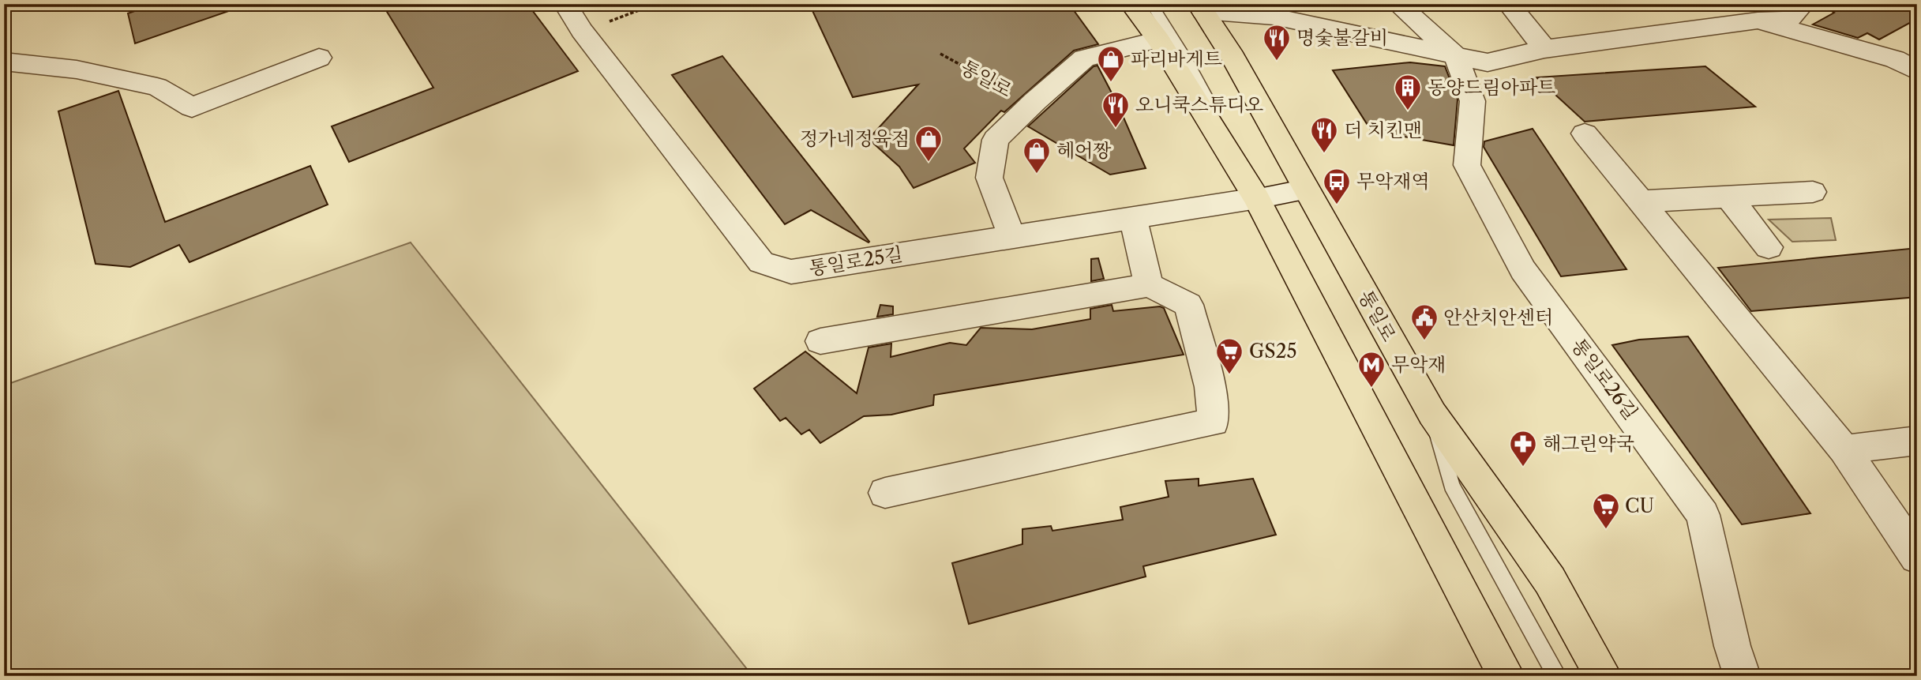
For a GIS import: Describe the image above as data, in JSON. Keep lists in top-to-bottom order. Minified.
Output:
{"streets":{"main road":["통일로"],"street":["통일로25길","통일로26길"]},"crossings":[["통일로","통일로25길"]],"places":{"restaurant":["명숯불갈비","오니쿡스튜디오","더 치킨맨"],"shop":["파리바게트","정가네정육점","헤어짱"],"building":["동양드림아파트"],"bus stop":["무악재역"],"public building":["안산치안센터"],"supermarket":["GS25","CU"],"metro station":["무악재"],"pharmacy":["해그린약국"]}}
